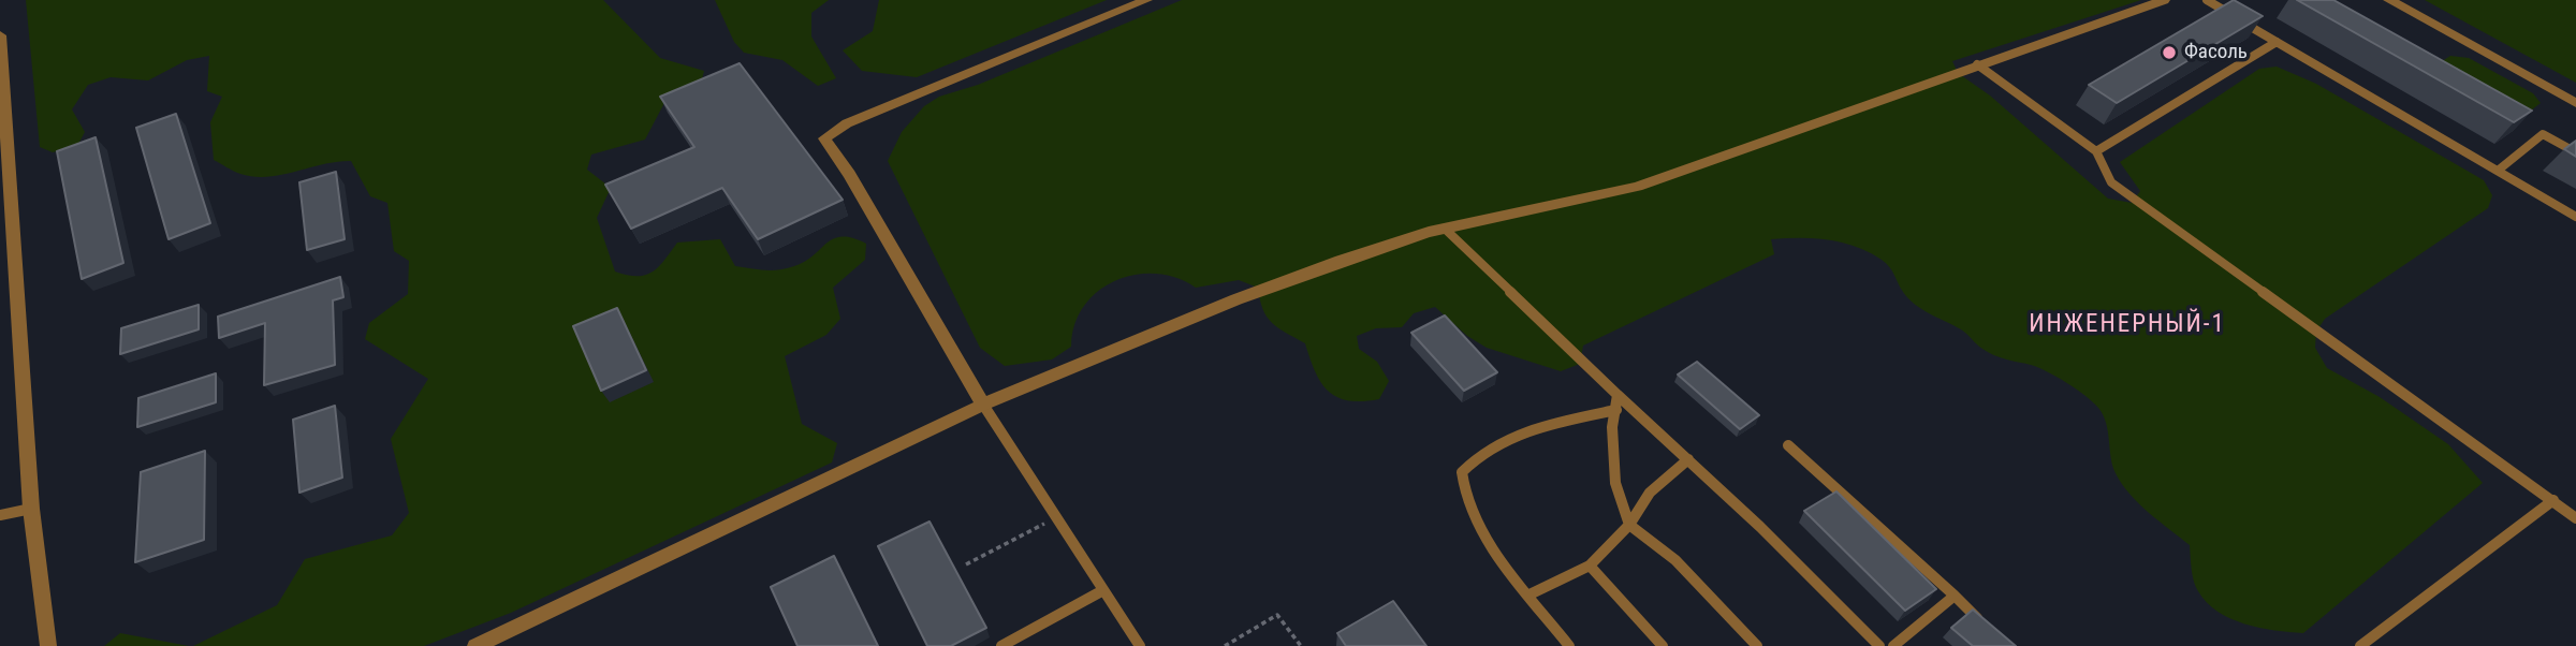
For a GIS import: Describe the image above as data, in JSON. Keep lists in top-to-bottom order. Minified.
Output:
{"districts":["ИНЖЕНЕРНЫЙ-1"],"places":["Фасоль"]}
